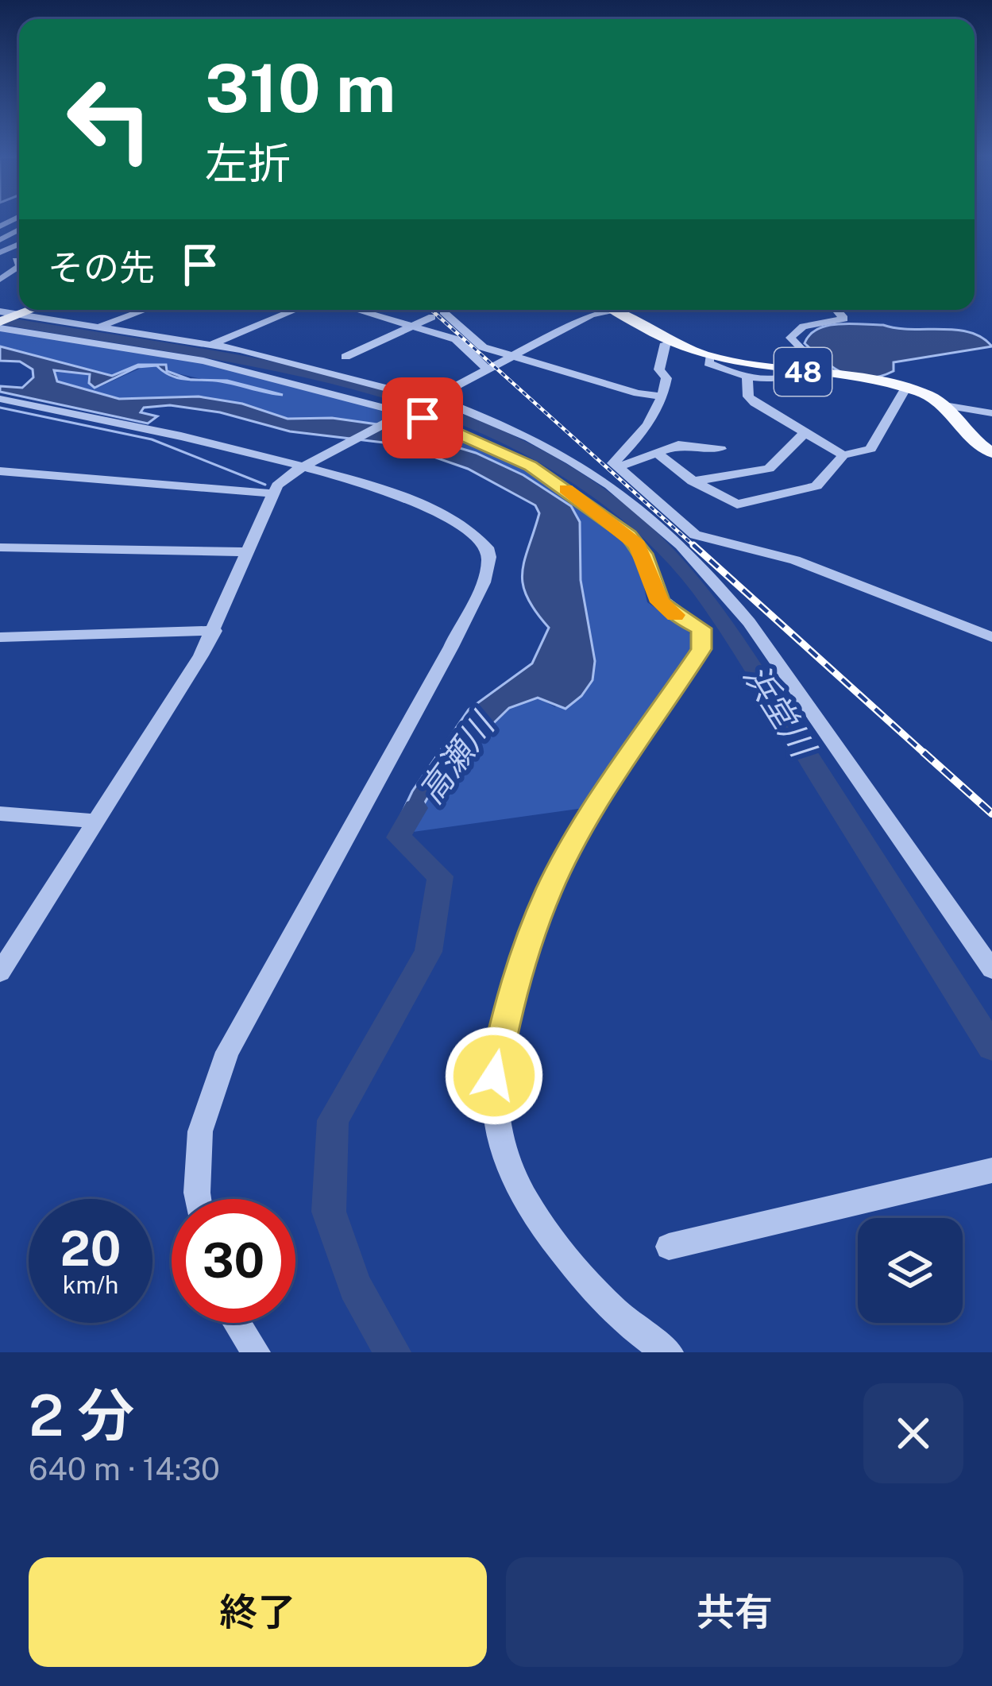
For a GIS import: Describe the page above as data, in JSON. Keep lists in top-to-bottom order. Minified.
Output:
{"streets":{"main road":["48"]},"water":["浜堂川","高瀬川"],"page":{"turn":["310 m","左折"],"then":"その先","speed":"20 km/h","limit":"30","heading":["2 分","640 m · 14:30"],"buttons":["終了","共有"]}}
